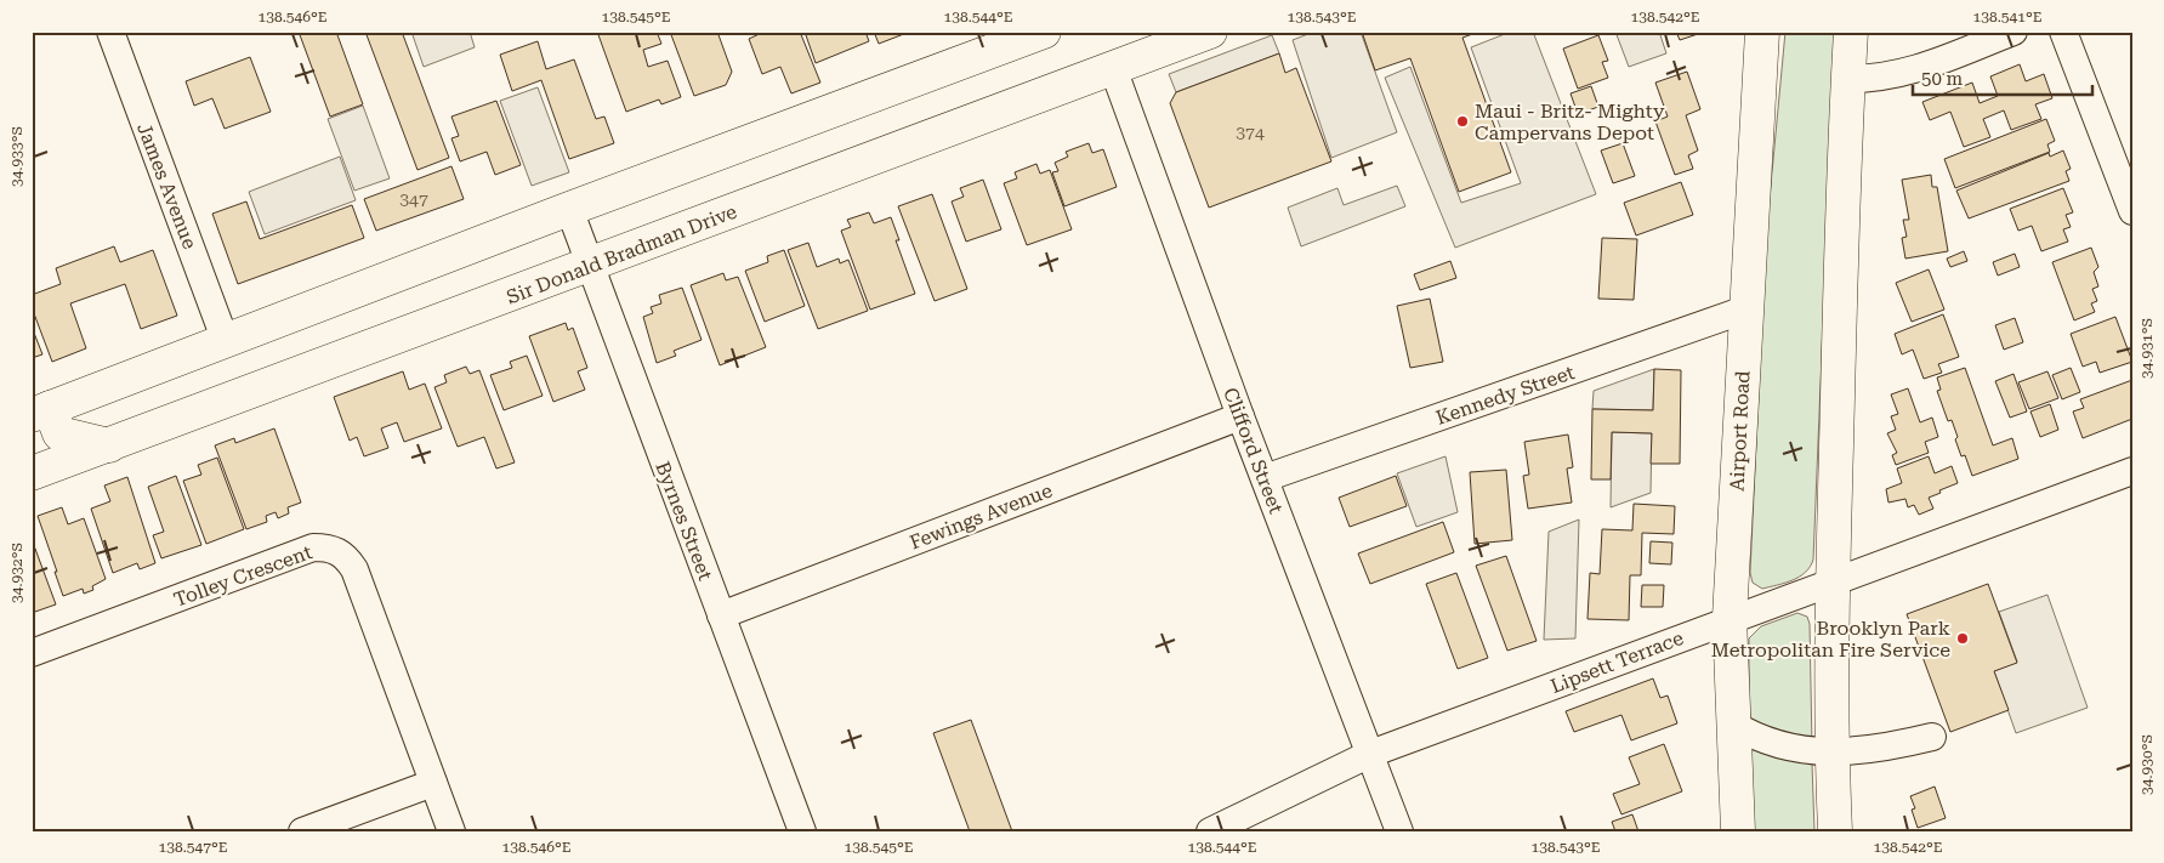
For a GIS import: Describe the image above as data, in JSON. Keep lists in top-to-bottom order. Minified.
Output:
{"streets":{"main road":["Sir Donald Bradman Drive","Airport Road"],"street":["James Avenue","Kennedy Street","Clifford Street","Fewings Avenue","Byrnes Street","Tolley Crescent","Lipsett Terrace"]},"crossings":[["Sir Donald Bradman Drive","Clifford Street"],["Sir Donald Bradman Drive","Byrnes Street"],["Kennedy Street","Airport Road"],["Kennedy Street","Clifford Street"],["Airport Road","Lipsett Terrace"],["Clifford Street","Fewings Avenue"],["Clifford Street","Lipsett Terrace"],["Fewings Avenue","Byrnes Street"]],"places":["Maui - Britz- Mighty Campervans Depot","Brooklyn Park Metropolitan Fire Service"],"house_numbers":["374","347"],"scale_bar":"50 m","coordinates":["138.546°E","138.545°E","138.544°E","138.543°E","138.542°E","138.541°E","34.933°S","34.931°S","34.932°S","34.930°S","138.547°E"]}
